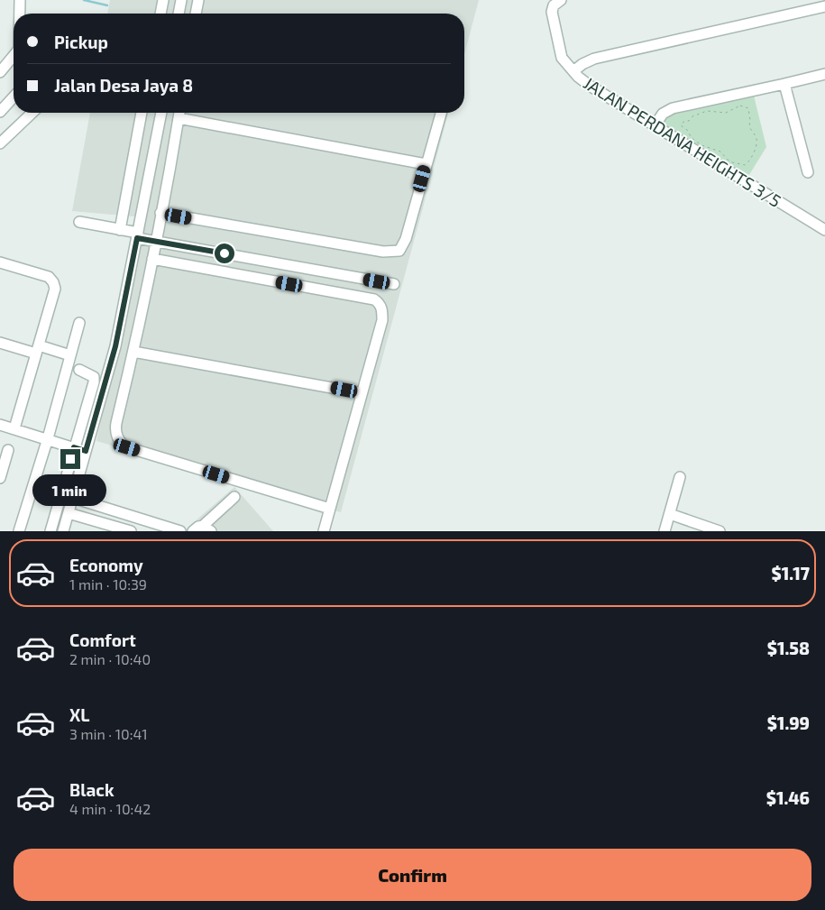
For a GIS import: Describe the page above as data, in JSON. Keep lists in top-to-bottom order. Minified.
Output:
{"streets":{"street":["JALAN PERDANA HEIGHTS 3/5"]},"page":{"banner":["Pickup","Jalan Desa Jaya 8"],"bubble":"1 min","list":[{"name":"Economy","note":"1 min · 10:39","value":"$1.17"},{"name":"Comfort","note":"2 min · 10:40","value":"$1.58"},{"name":"XL","note":"3 min · 10:41","value":"$1.99"},{"name":"Black","note":"4 min · 10:42","value":"$1.46"}],"buttons":"Confirm"}}
